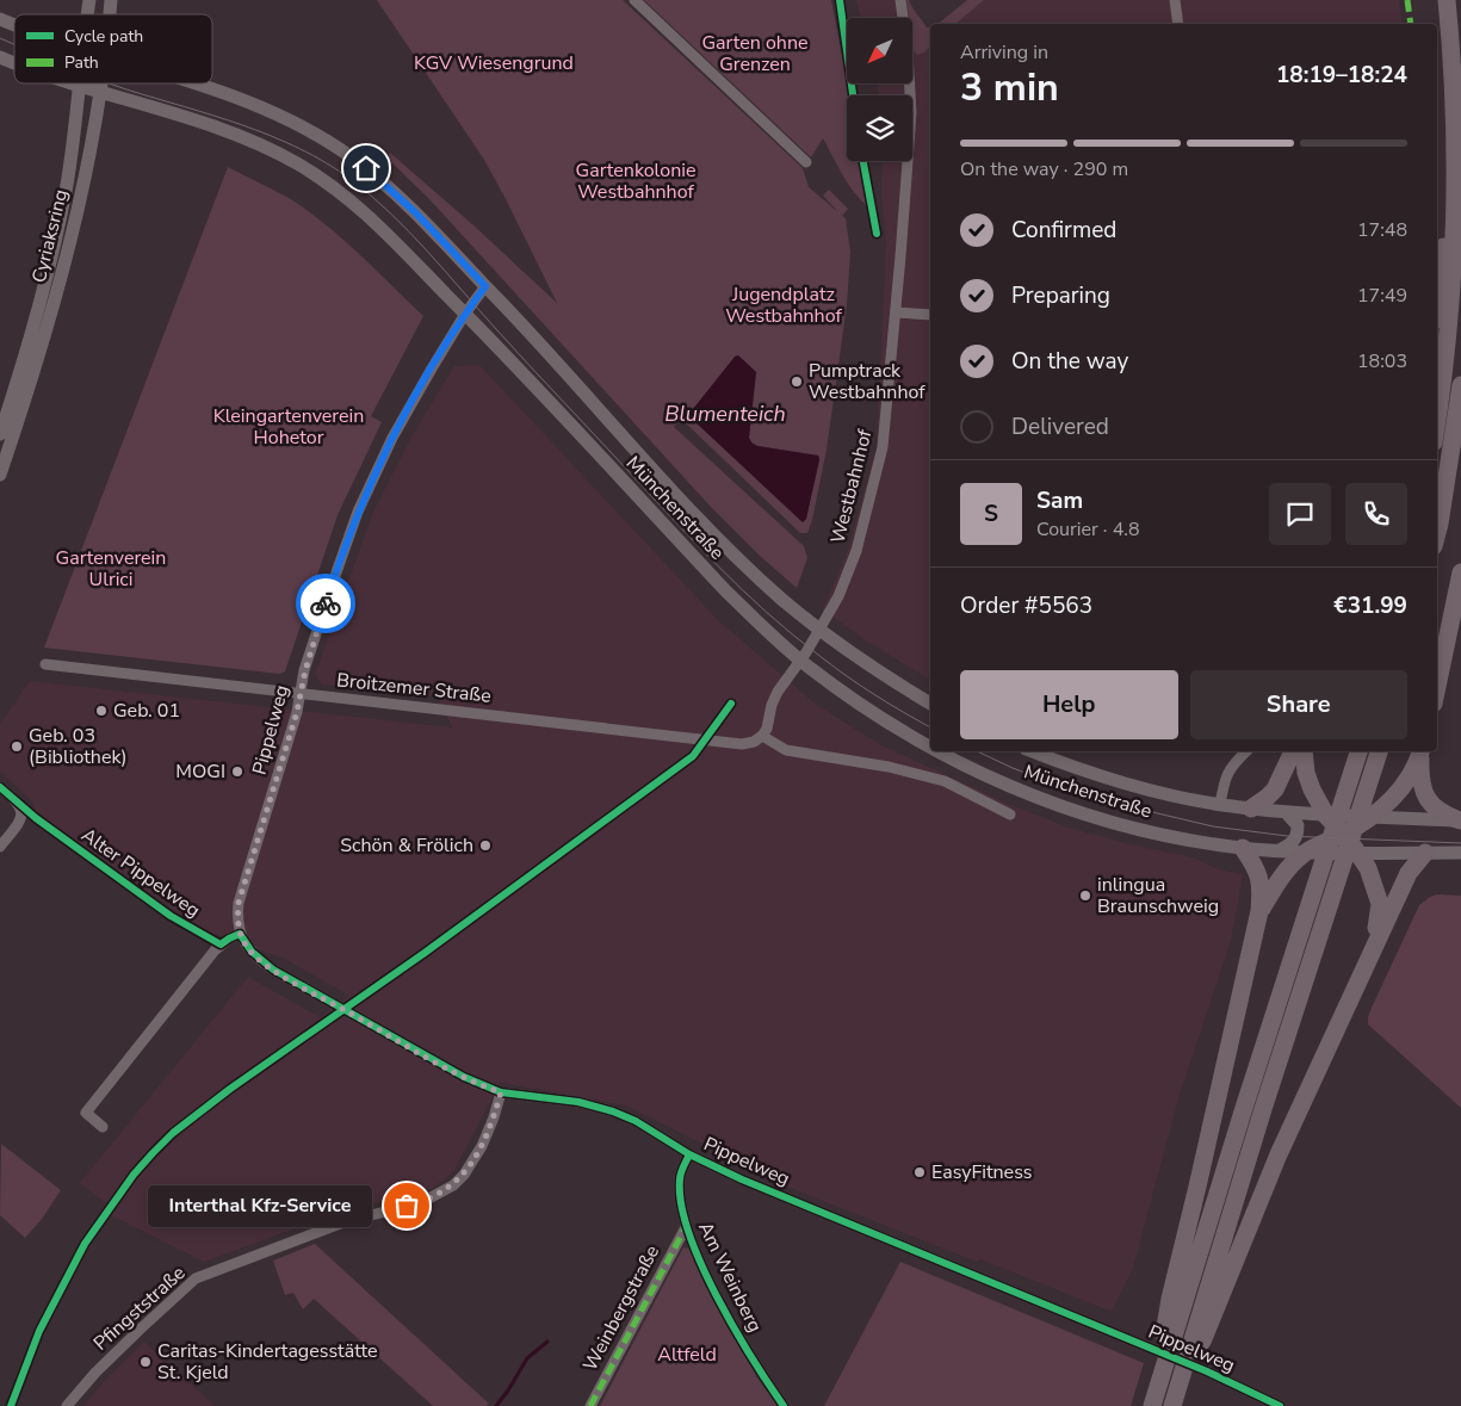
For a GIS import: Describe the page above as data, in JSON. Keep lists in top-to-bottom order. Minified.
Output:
{"streets":{"main road":["Cyriaksring","Münchenstraße"],"street":["Westbahnhof","Broitzemer Straße","Pippelweg","Am Weinberg","Pfingststraße","Weinbergstraße"],"cycle path":["Alter Pippelweg"]},"crossings":[["Cyriaksring","Münchenstraße"],["Westbahnhof","Broitzemer Straße"],["Münchenstraße","Pippelweg"],["Broitzemer Straße","Pippelweg"],["Pippelweg","Am Weinberg"],["Pippelweg","Pfingststraße"],["Am Weinberg","Weinbergstraße"]],"water":["Blumenteich"],"parks":["Garten ohne Grenzen","KGV Wiesengrund","Gartenkolonie Westbahnhof","Jugendplatz Westbahnhof","Kleingartenverein Hohetor","Gartenverein Ulrici","Altfeld"],"places":["Pumptrack Westbahnhof","Geb. 01","Geb. 03 (Bibliothek)","MOGI","Schön & Frölich","inlingua Braunschweig","EasyFitness","Interthal Kfz-Service","Caritas-Kindertagesstätte St. Kjeld"],"legend":["Cycle path","Path"],"north":"bottom left","page":{"heading":["3 min","Arriving in","18:19–18:24"],"panel":["Sam","Courier · 4.8","Order #5563","€31.99"],"bar":"On the way · 290 m","list":[["Confirmed","17:48"],["Preparing","17:49"],["On the way","18:03"],"Delivered"],"round":"S","buttons":["Help","Share"],"bubble":"Interthal Kfz-Service"}}
